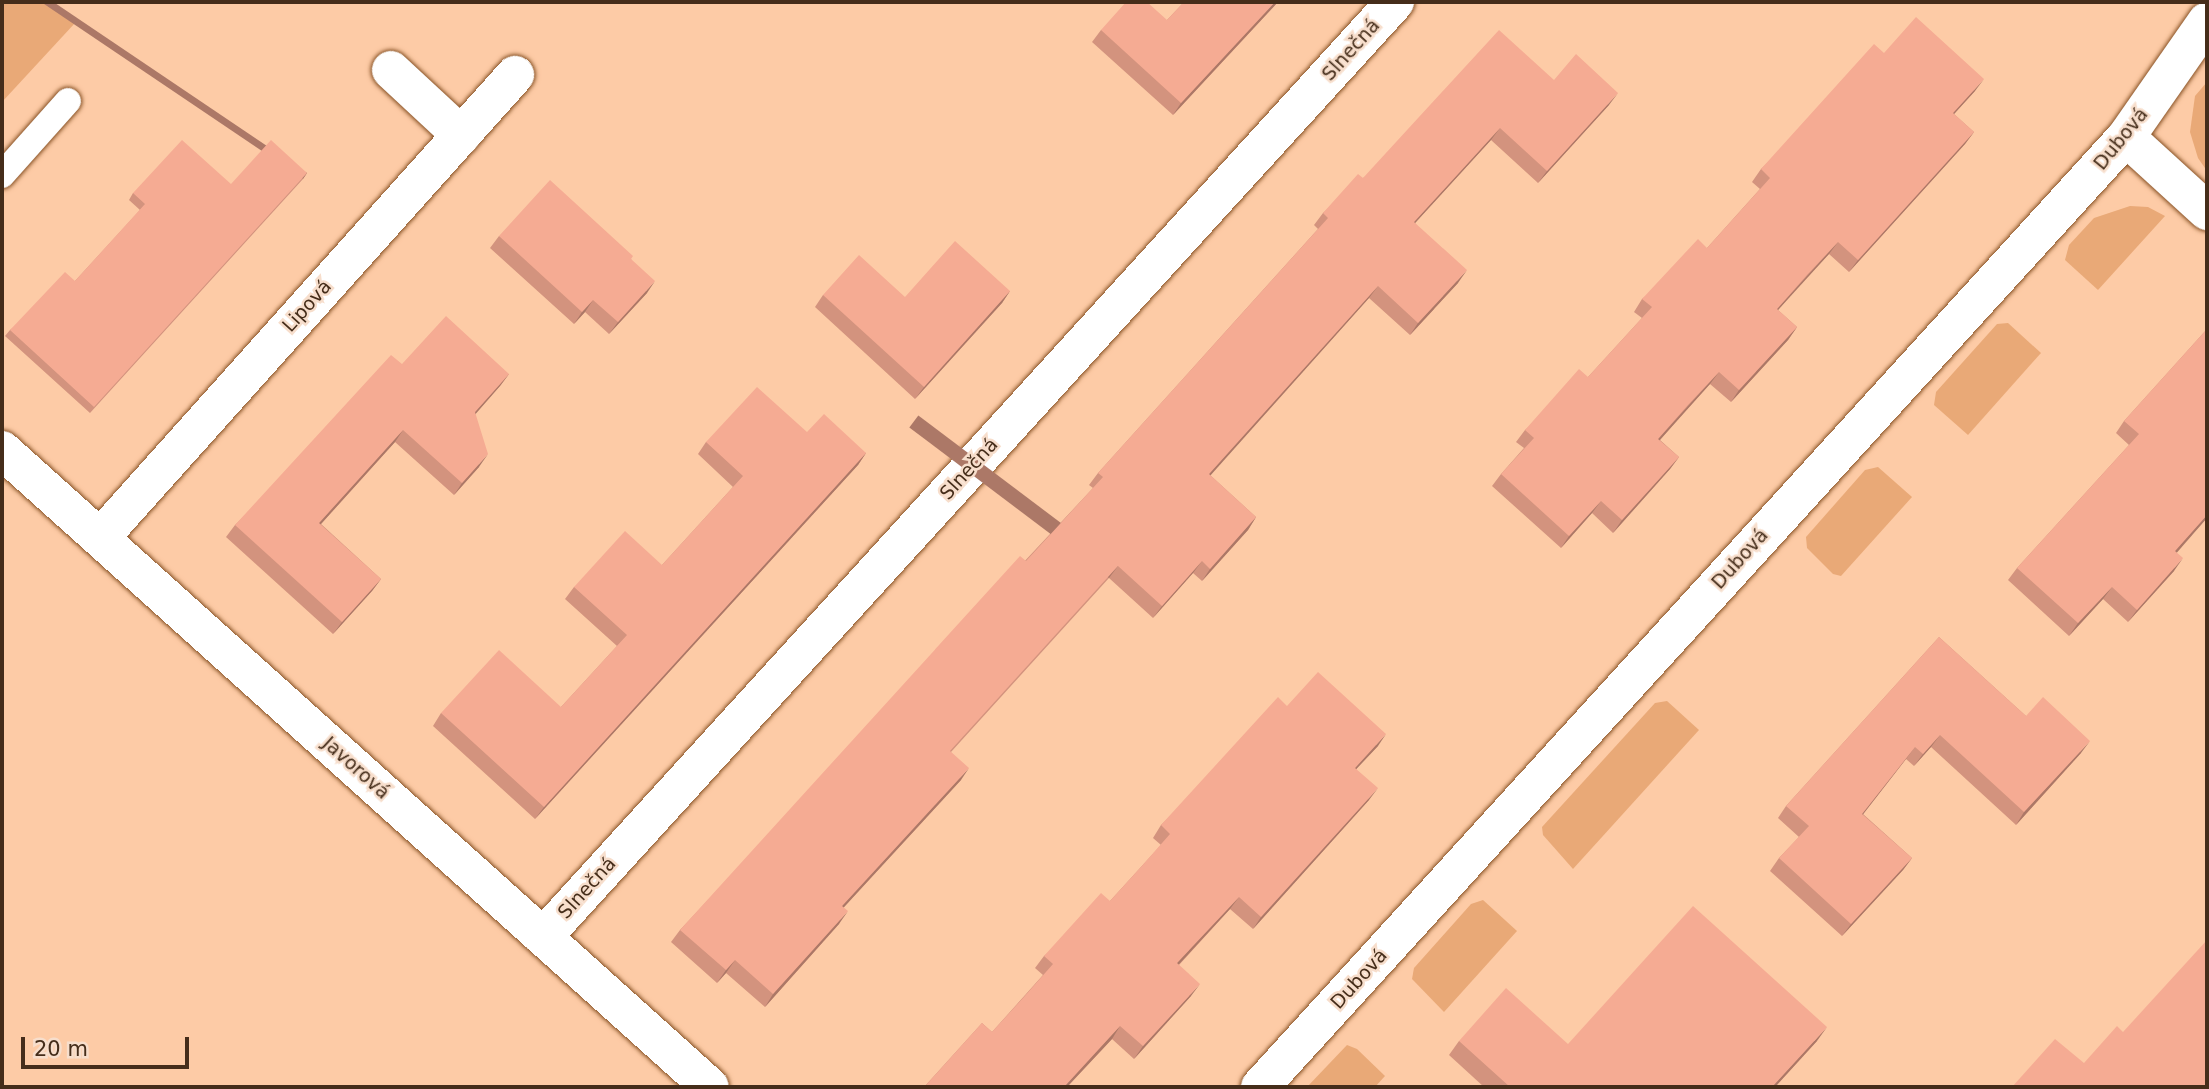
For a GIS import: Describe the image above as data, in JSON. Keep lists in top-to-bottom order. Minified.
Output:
{"streets":{"street":["Slnečná","Dubová","Lipová","Javorová"]},"crossings":[["Slnečná","Javorová"],["Lipová","Javorová"]],"scale_bar":"20 m"}
